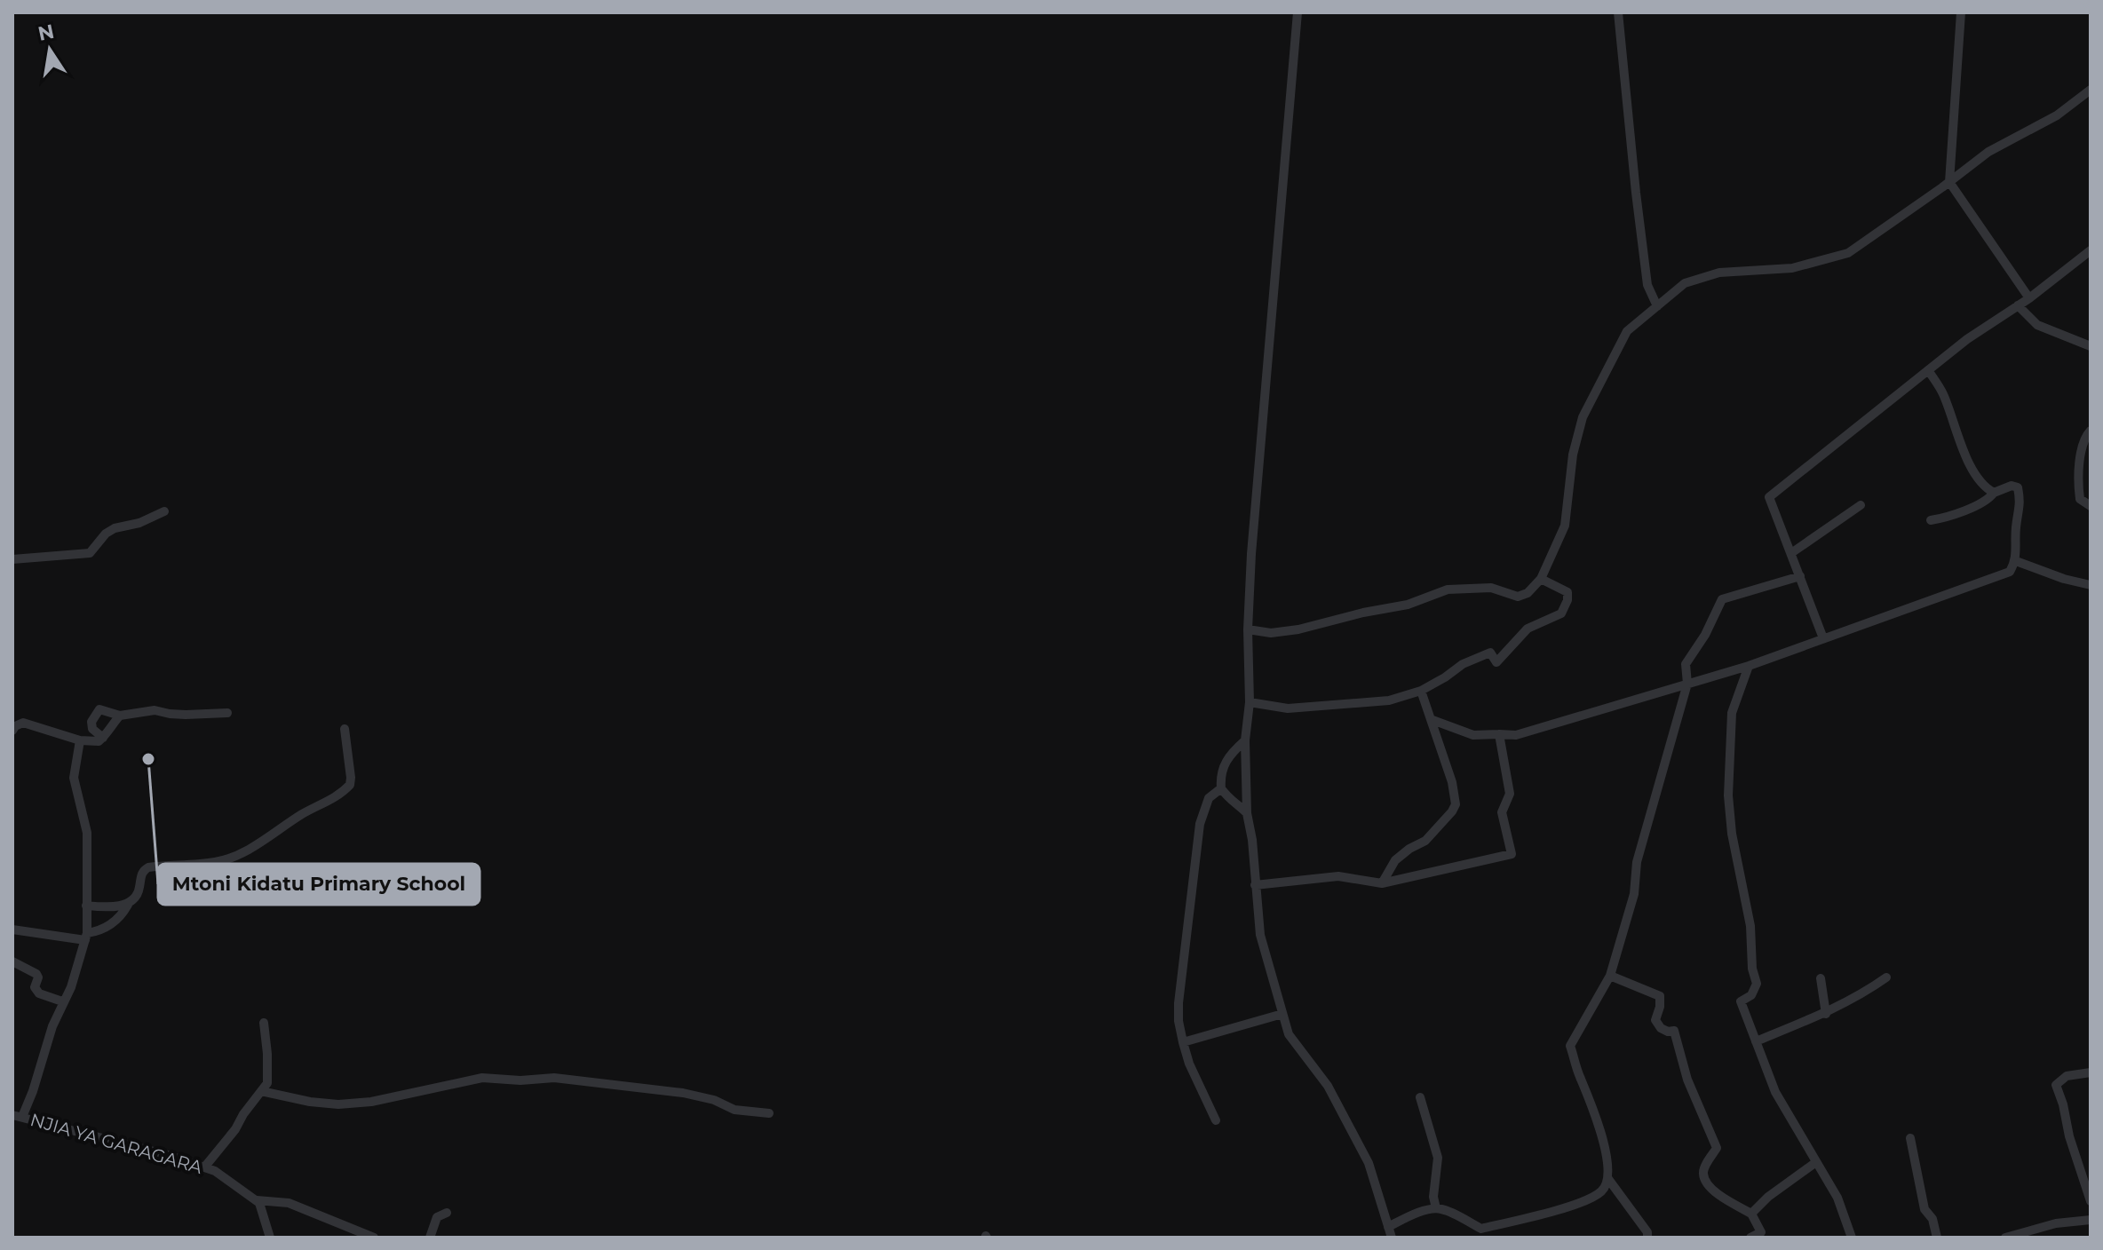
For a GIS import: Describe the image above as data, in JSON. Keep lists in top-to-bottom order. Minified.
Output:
{"streets":{"street":["NJIA YA GARAGARA"]},"places":["Mtoni Kidatu Primary School"],"north":"top"}
